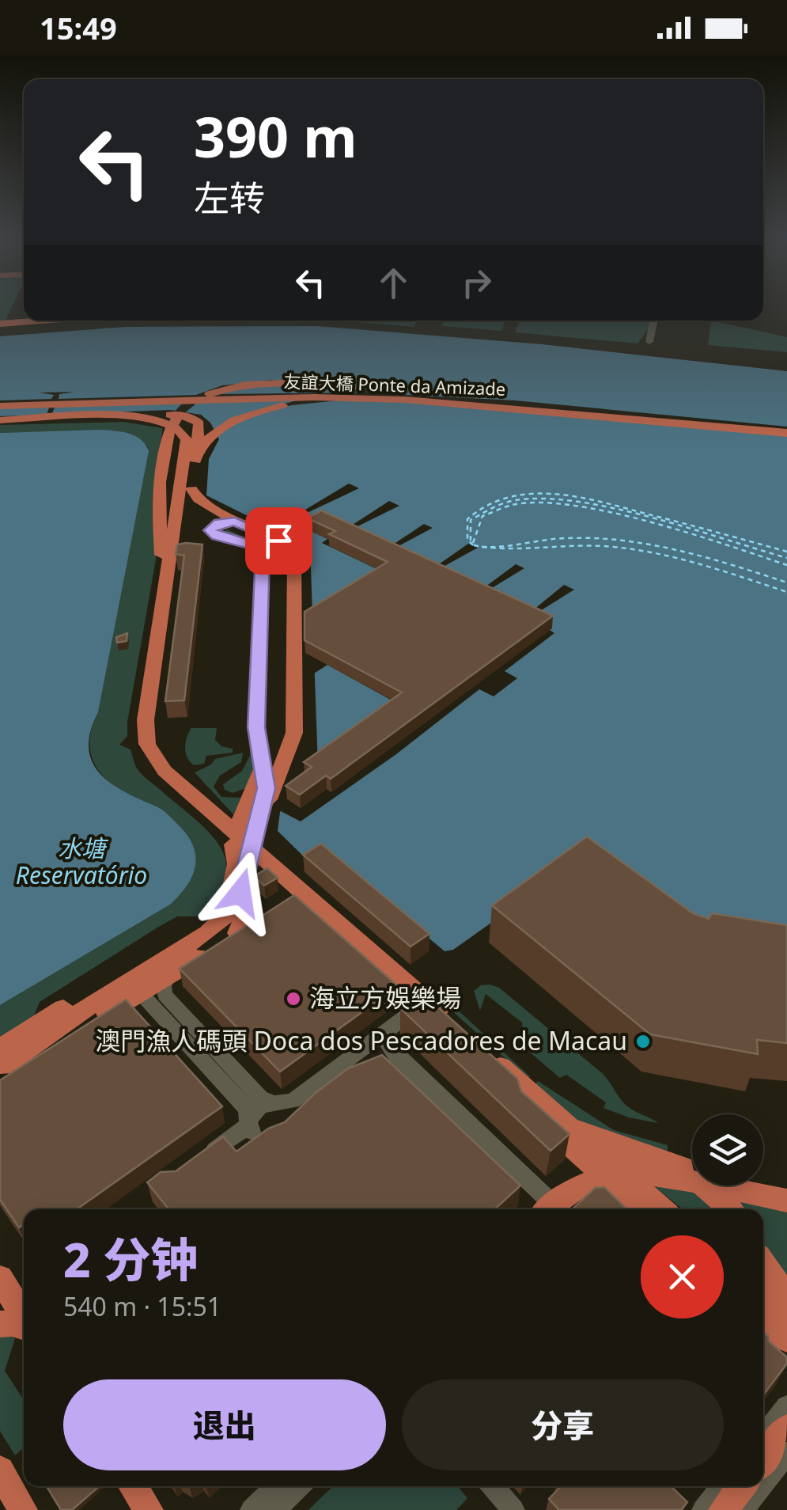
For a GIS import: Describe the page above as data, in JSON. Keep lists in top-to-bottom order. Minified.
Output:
{"streets":{"main road":["友誼大橋 Ponte da Amizade"]},"water":["水塘 Reservatório"],"places":["海立方娛樂場","澳門漁人碼頭 Doca dos Pescadores de Macau"],"page":{"status":"15:49","turn":["390 m","左转"],"heading":["2 分钟","540 m · 15:51"],"buttons":["退出","分享"]}}
